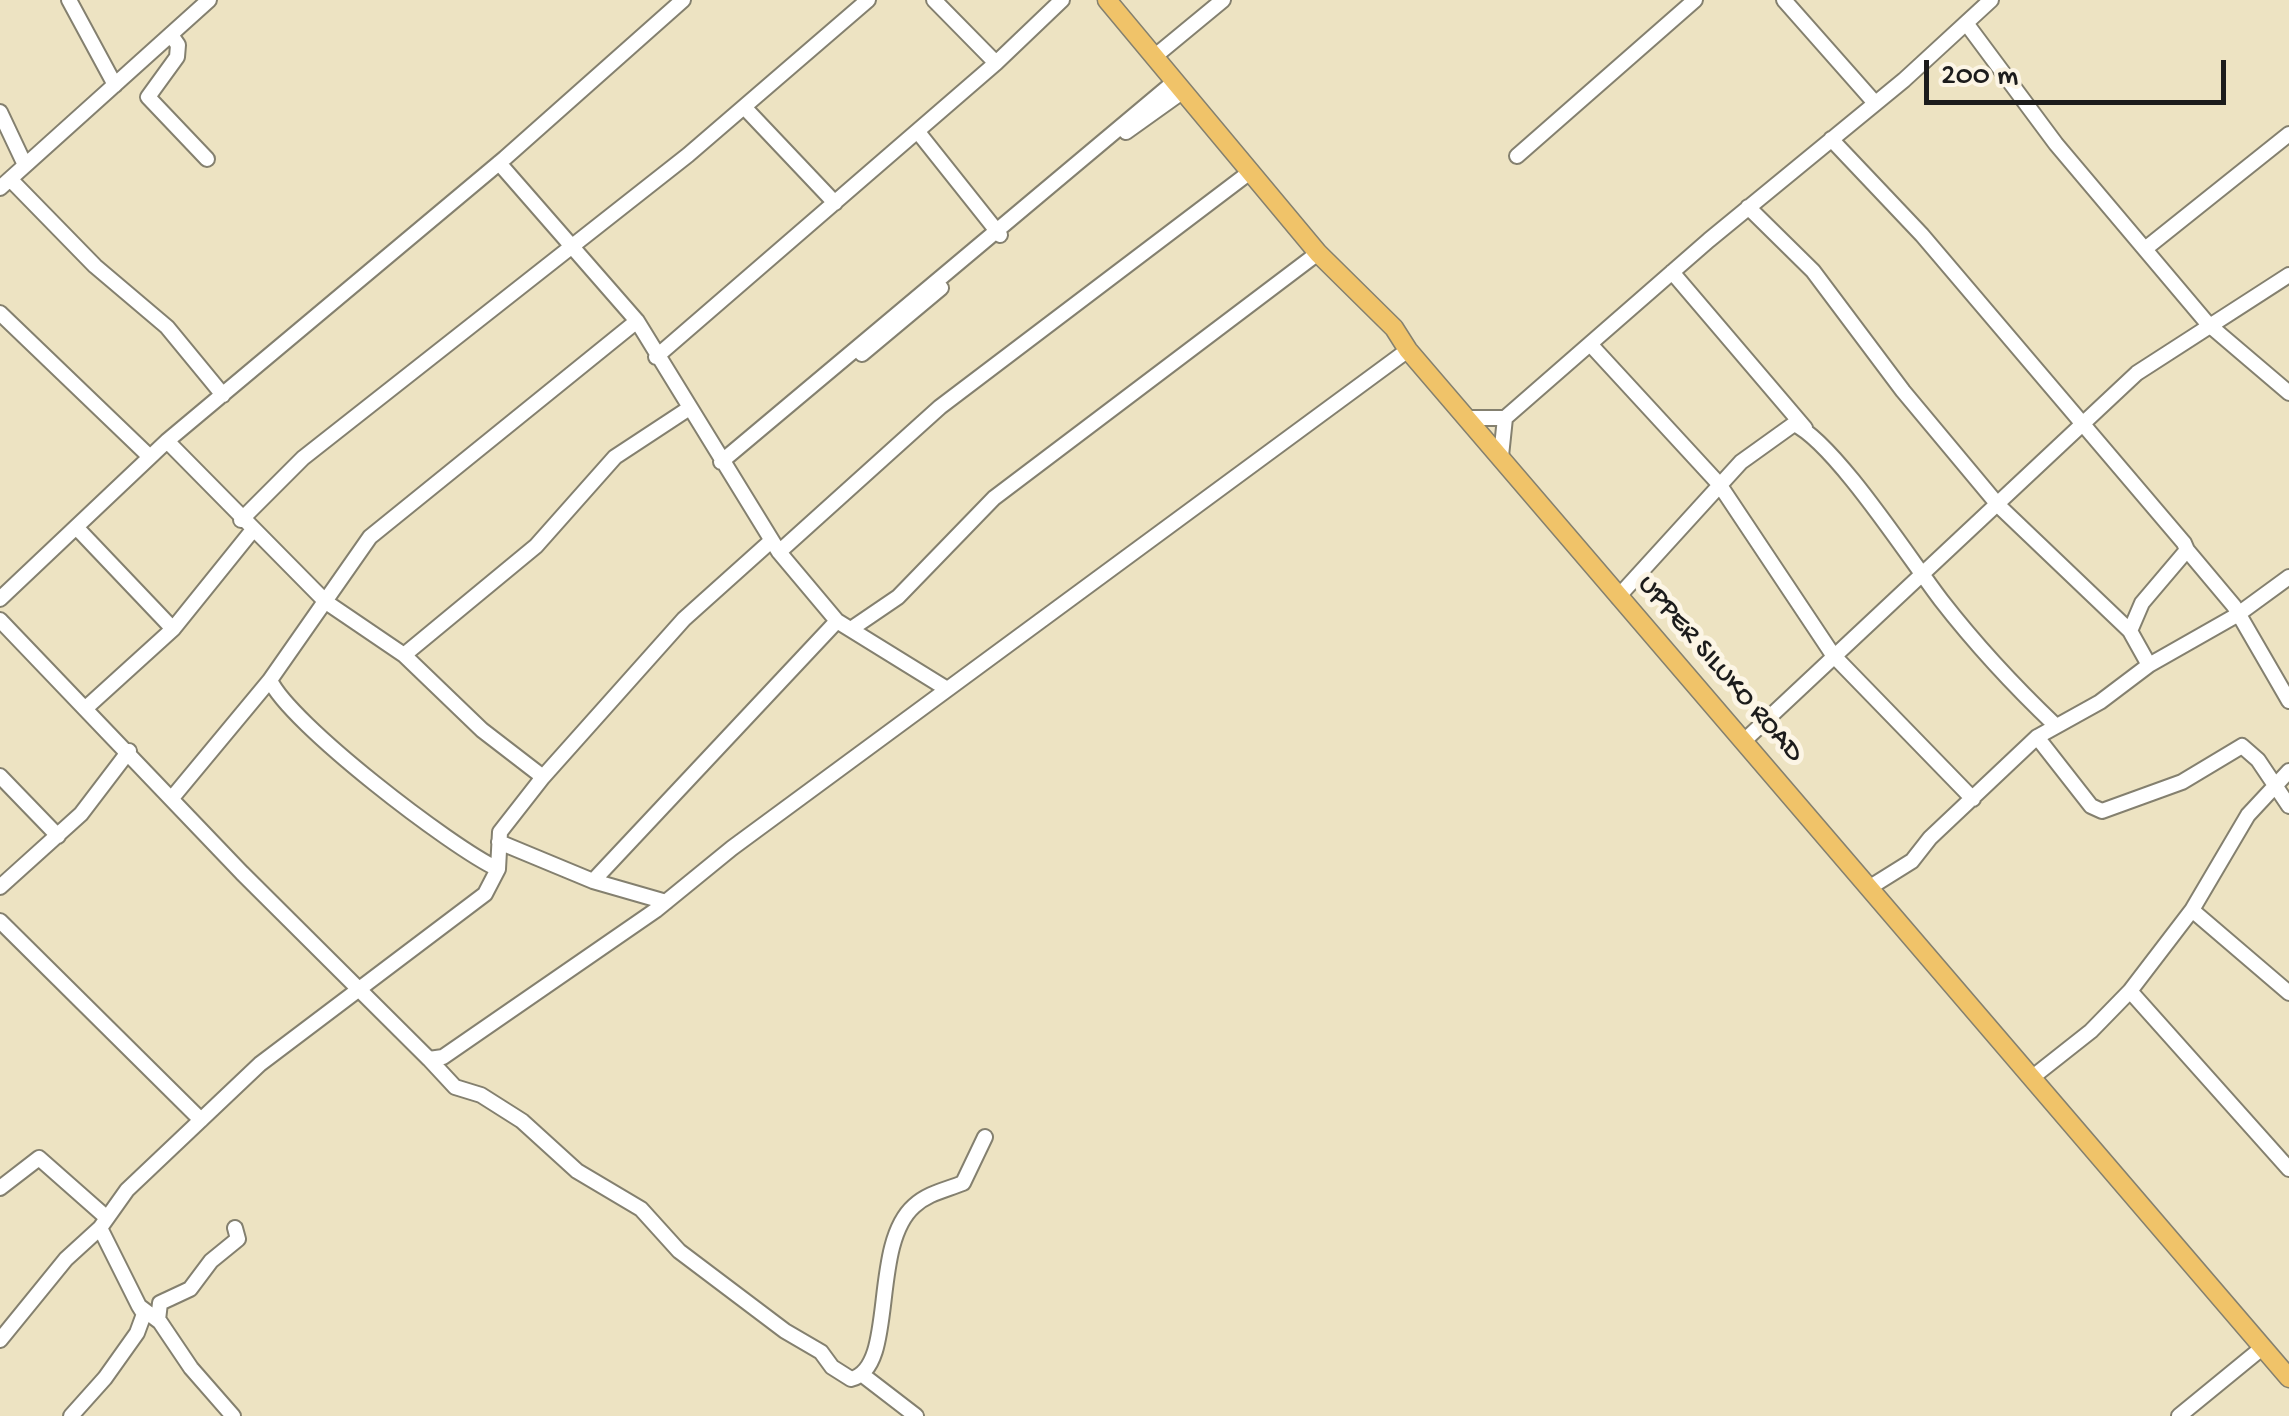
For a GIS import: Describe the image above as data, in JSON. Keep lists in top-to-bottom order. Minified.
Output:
{"streets":{"main road":["UPPER SILUKO ROAD"]},"scale_bar":"200 m"}
